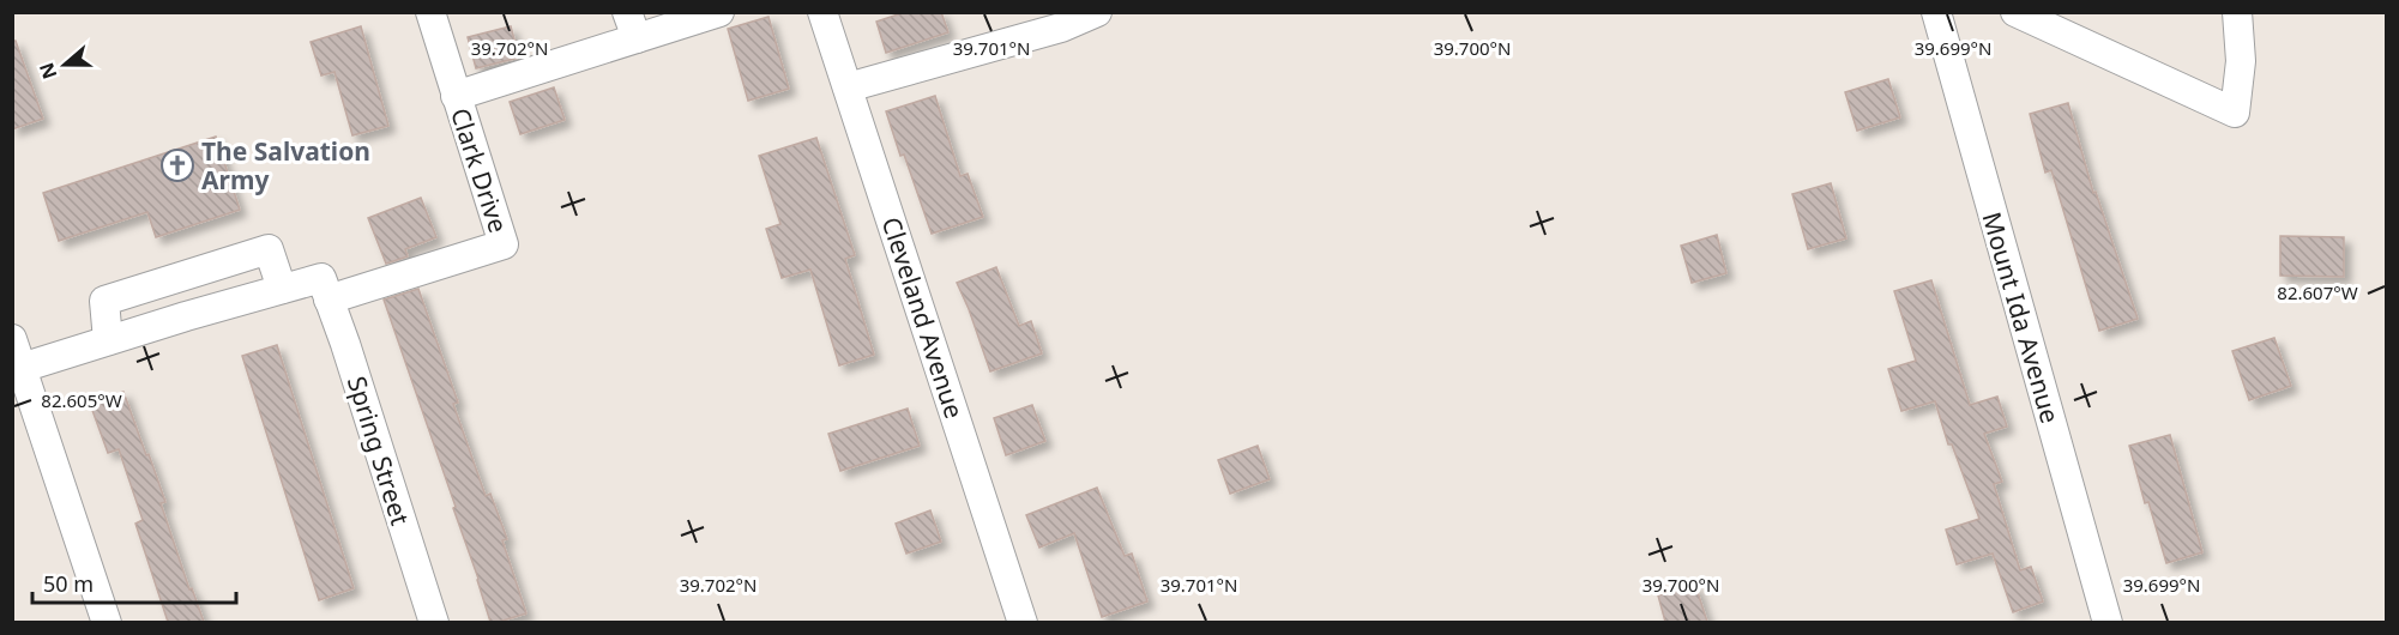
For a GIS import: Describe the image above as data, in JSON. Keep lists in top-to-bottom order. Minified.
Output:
{"streets":{"street":["Clark Drive","Cleveland Avenue","Mount Ida Avenue","Spring Street"]},"crossings":[["Clark Drive","Spring Street"]],"places":{"church":["The Salvation Army"]},"scale_bar":"50 m","north":"left","coordinates":["39.699°N","39.702°N","39.701°N","39.700°N","82.607°W","82.605°W"]}
